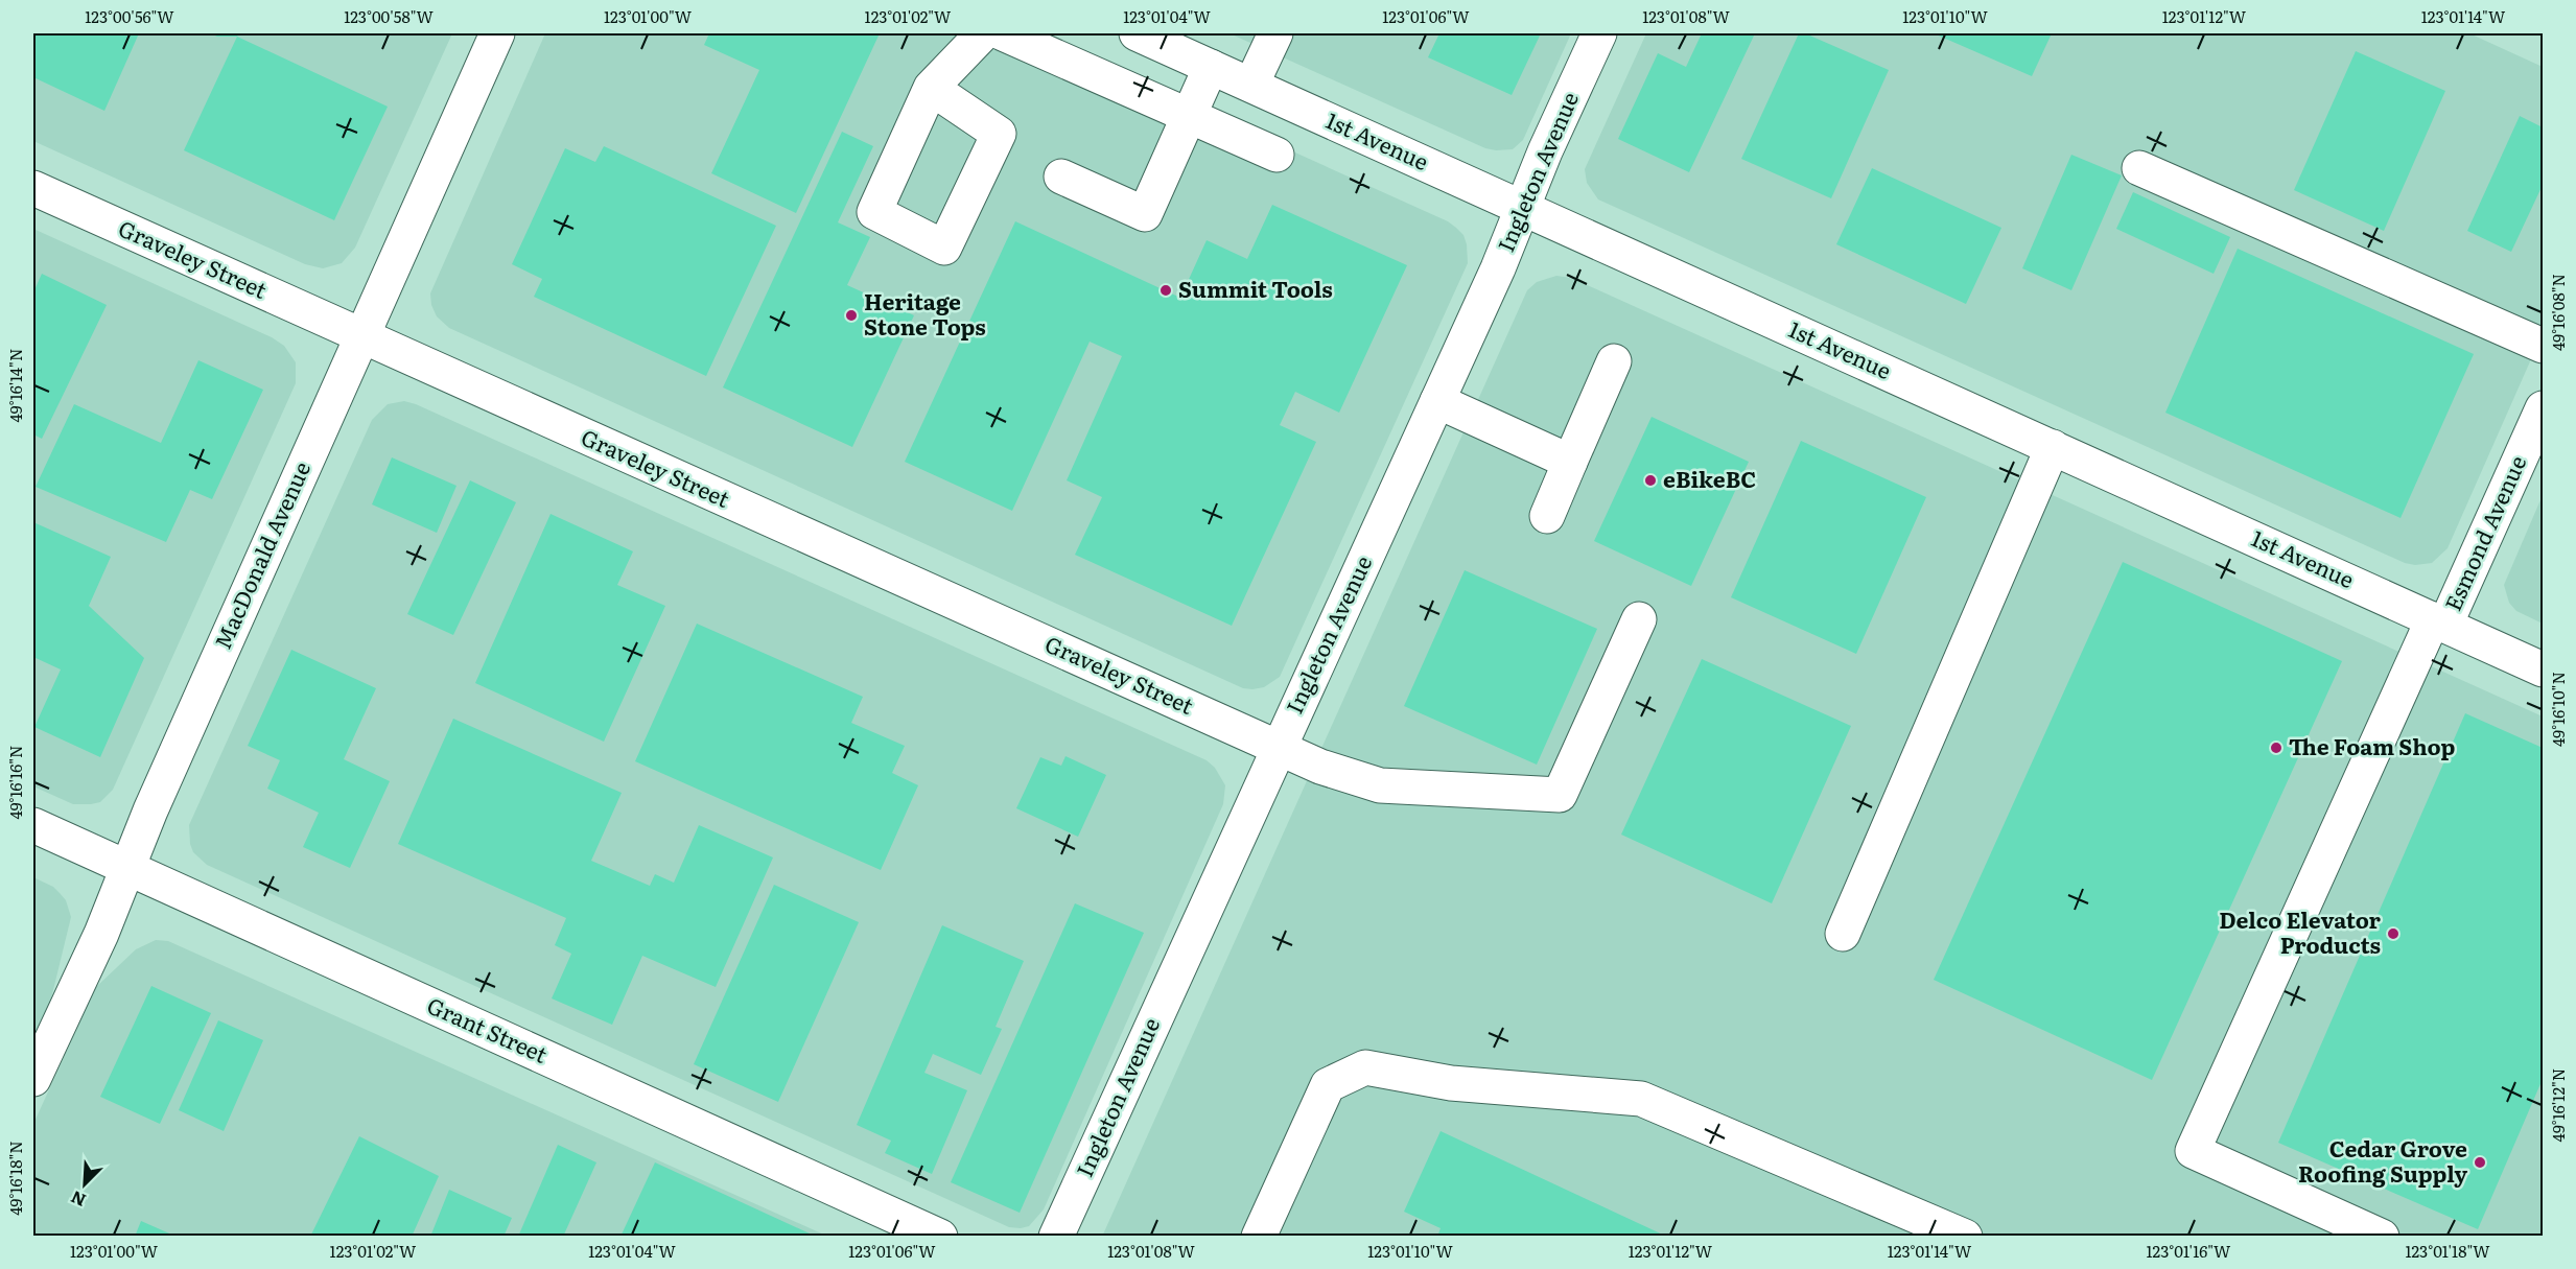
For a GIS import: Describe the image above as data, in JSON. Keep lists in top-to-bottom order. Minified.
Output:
{"streets":{"street":["1st Avenue","Ingleton Avenue","Graveley Street","Esmond Avenue","MacDonald Avenue","Grant Street"]},"crossings":[["1st Avenue","Ingleton Avenue"],["1st Avenue","Esmond Avenue"],["Ingleton Avenue","Graveley Street"],["Graveley Street","MacDonald Avenue"],["MacDonald Avenue","Grant Street"]],"places":["Summit Tools","Heritage Stone Tops","eBikeBC","The Foam Shop","Delco Elevator Products","Cedar Grove Roofing Supply"],"north":"bottom left","coordinates":["123°00'56\"W","123°00'58\"W","123°01'00\"W","123°01'02\"W","123°01'04\"W","123°01'06\"W","123°01'08\"W","123°01'10\"W","123°01'12\"W","123°01'14\"W","49°16'08\"N","49°16'14\"N","49°16'10\"N","49°16'16\"N","49°16'12\"N","49°16'18\"N","123°01'16\"W","123°01'18\"W"]}
